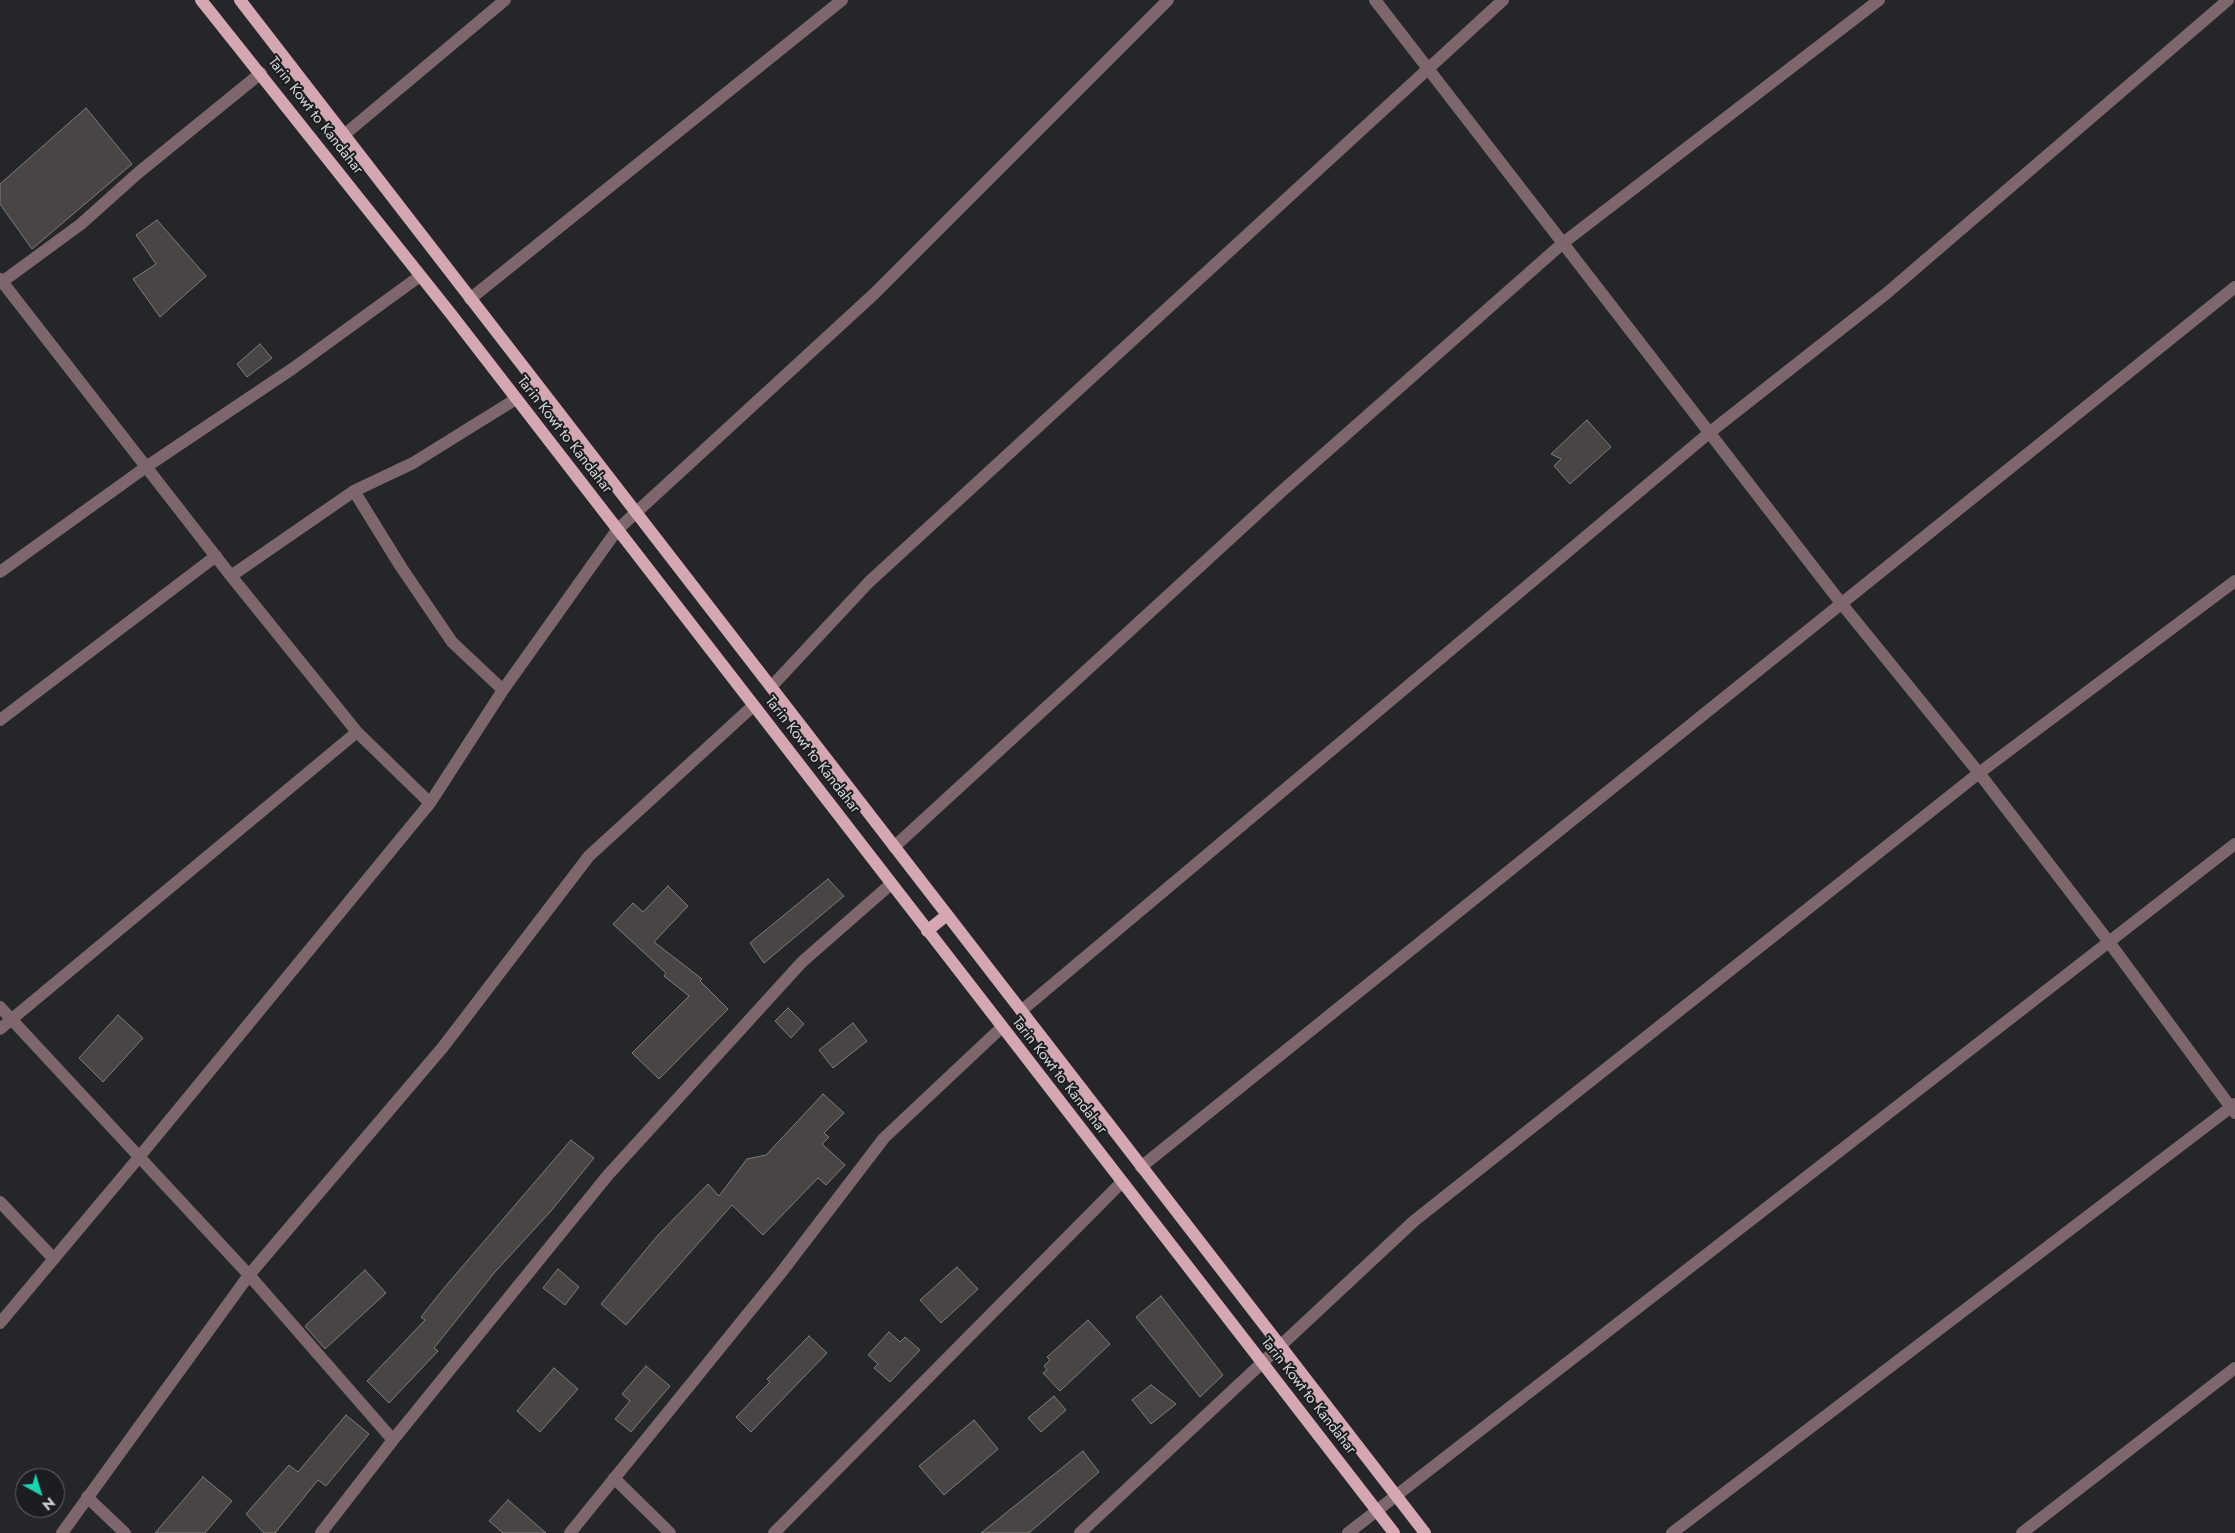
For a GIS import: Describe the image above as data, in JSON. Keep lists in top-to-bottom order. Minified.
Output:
{"streets":{"main road":["Tarin Kowt to Kandahar"]},"north":"bottom right"}
